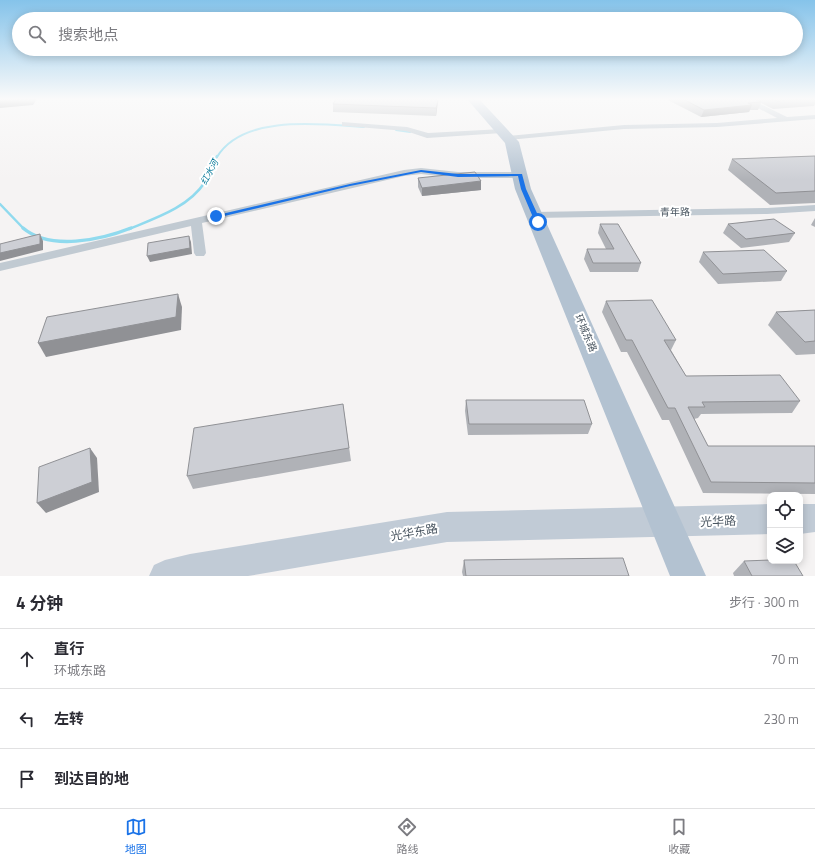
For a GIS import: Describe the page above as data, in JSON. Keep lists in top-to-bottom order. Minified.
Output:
{"streets":{"main road":["环城东路","光华路","光华东路"],"street":["青年路"]},"crossings":[["青年路","环城东路"],["环城东路","光华路"],["环城东路","光华东路"],["光华路","光华东路"]],"water":["红水河"],"page":{"search":"搜索地点","heading":["4 分钟","步行 · 300 m"],"list":[["直行","环城东路","70 m"],["左转","230 m"],"到达目的地"],"nav":["地图","路线","收藏"]}}
